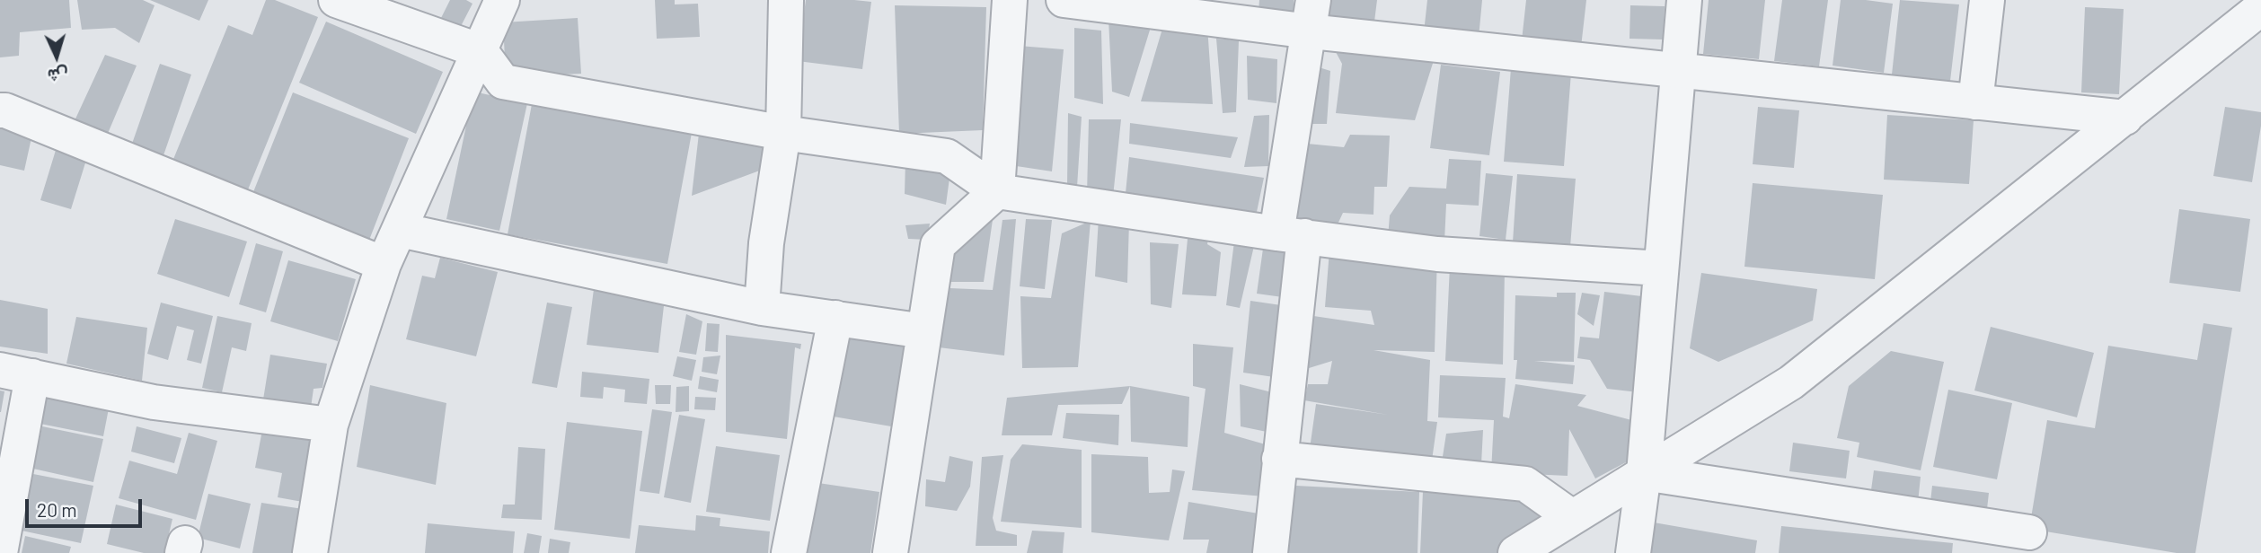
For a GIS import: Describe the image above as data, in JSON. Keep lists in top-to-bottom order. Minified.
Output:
{"scale_bar":"20 m","north":"bottom"}
